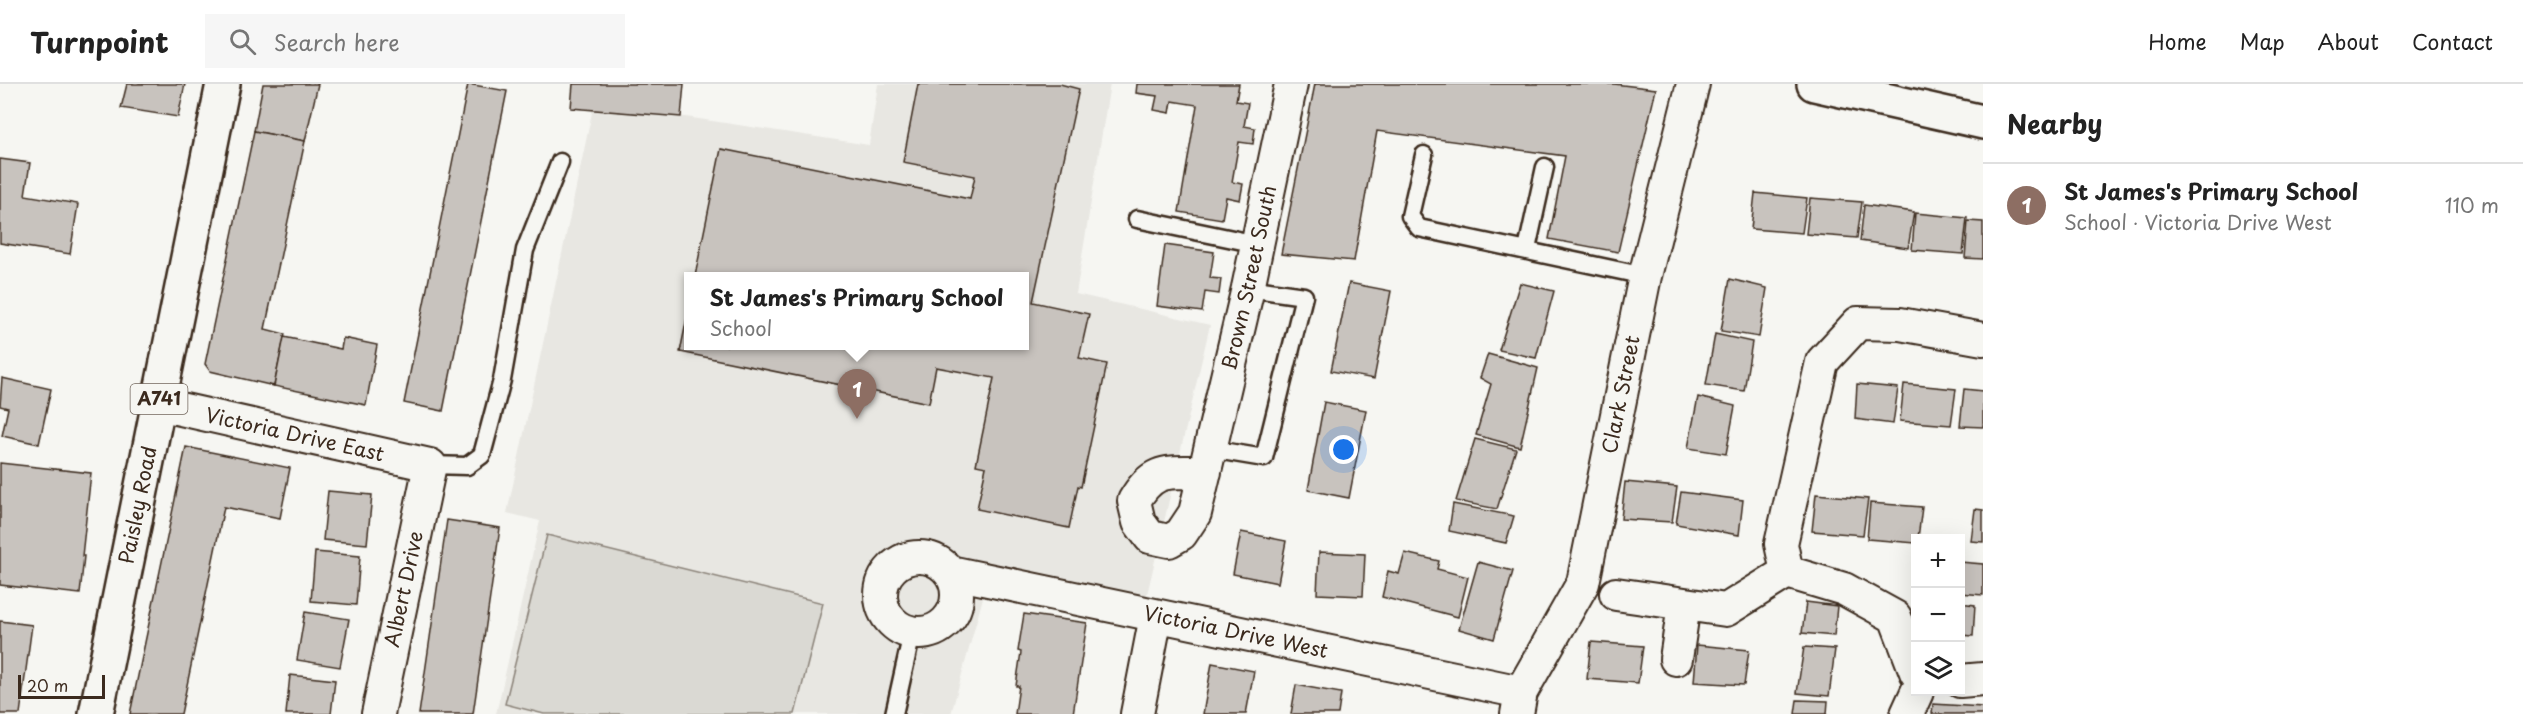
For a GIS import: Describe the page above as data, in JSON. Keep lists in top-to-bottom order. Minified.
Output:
{"streets":{"main road":["A741","Paisley Road"],"street":["Brown Street South","Clark Street","Victoria Drive East","Albert Drive","Victoria Drive West"]},"crossings":[["Clark Street","Victoria Drive West"],["Victoria Drive East","Paisley Road"],["Victoria Drive East","Albert Drive"]],"scale_bar":"20 m","page":{"header":"Turnpoint","search":"Search here","nav":["Home","Map","About","Contact"],"heading":"Nearby","list":[{"mark":"1","name":"St James's Primary School","note":"School · Victoria Drive West","value":"110 m"}],"popup":["St James's Primary School","School"],"pins":"1","map_buttons":["+","−"],"scale":"20 m"}}
